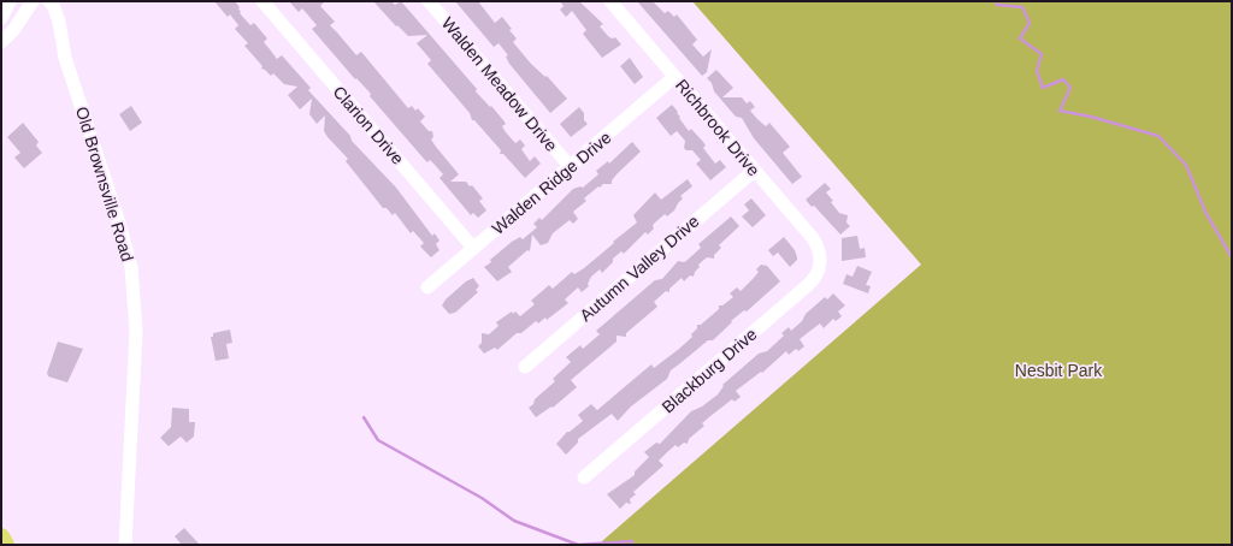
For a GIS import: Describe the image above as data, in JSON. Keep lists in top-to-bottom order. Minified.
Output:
{"streets":{"street":["Walden Meadow Drive","Clarion Drive","Richbrook Drive","Walden Ridge Drive","Old Brownsville Road","Autumn Valley Drive","Blackburg Drive"]},"crossings":[["Walden Meadow Drive","Walden Ridge Drive"],["Clarion Drive","Walden Ridge Drive"],["Richbrook Drive","Walden Ridge Drive"],["Richbrook Drive","Autumn Valley Drive"],["Richbrook Drive","Blackburg Drive"]],"parks":["Nesbit Park"]}
